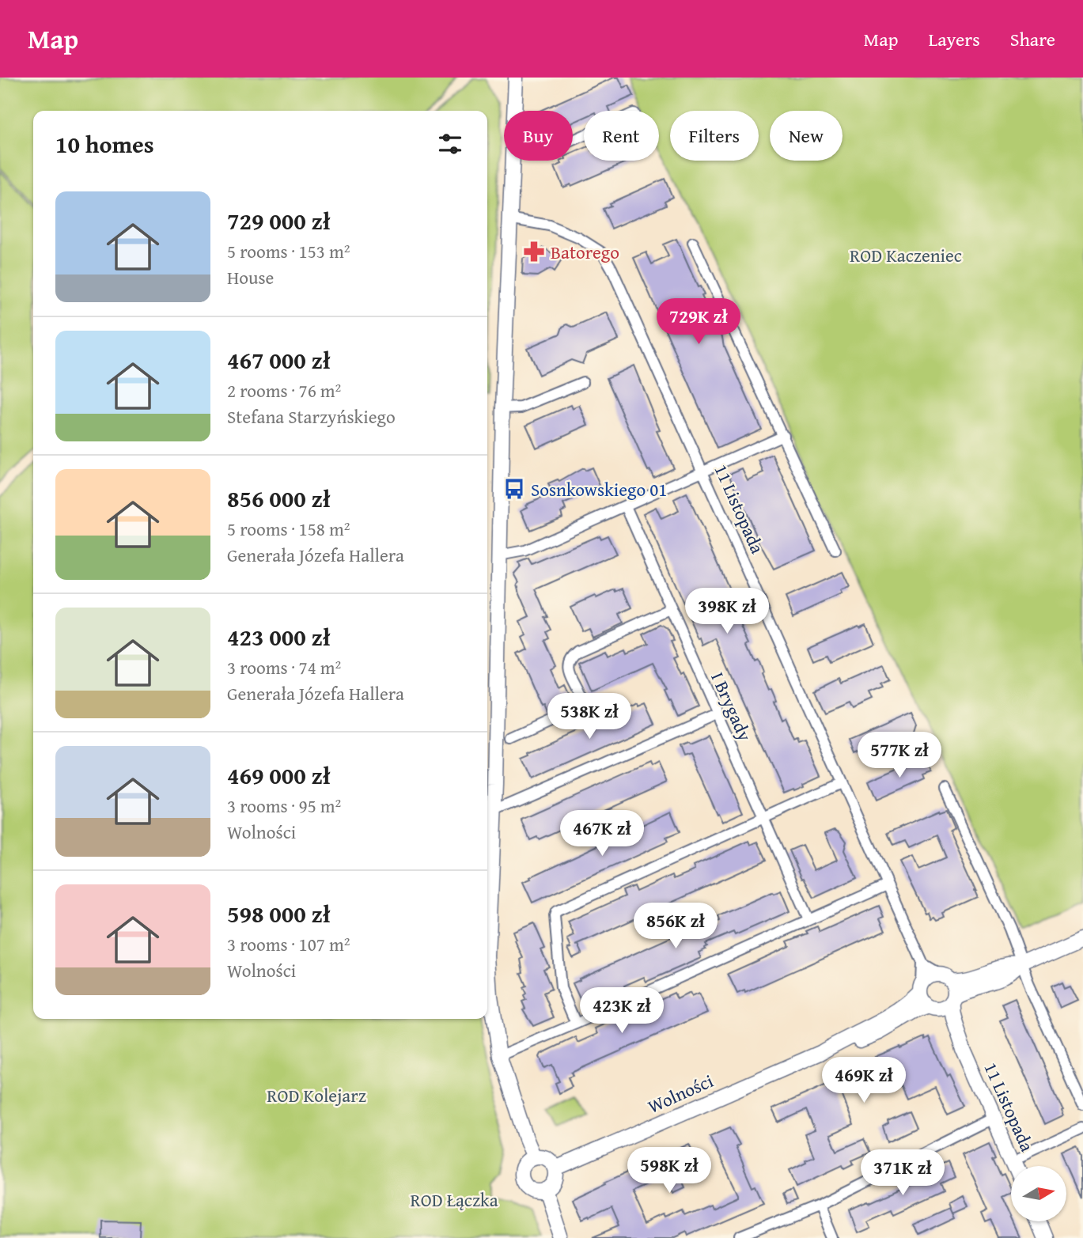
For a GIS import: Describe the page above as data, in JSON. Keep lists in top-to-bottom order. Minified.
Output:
{"streets":{"street":["11 Listopada","I Brygady","Wolności"]},"crossings":[["11 Listopada","Wolności"]],"parks":["ROD Kaczeniec","ROD Kolejarz","ROD Łączka"],"places":{"pharmacy":["Batorego"],"bus stop":["Sosnkowskiego 01"]},"north":"right","page":{"header":"Map","nav":["Map","Layers","Share"],"chip":["Buy","Rent","Filters","New"],"heading":"10 homes","list":[{"name":"729 000 zł","note":"5 rooms · 153 m² · House"},{"name":"467 000 zł","note":"2 rooms · 76 m² · Stefana Starzyńskiego"},{"name":"856 000 zł","note":"5 rooms · 158 m² · Generała Józefa Hallera"},{"name":"423 000 zł","note":"3 rooms · 74 m² · Generała Józefa Hallera"},{"name":"469 000 zł","note":"3 rooms · 95 m² · Wolności"},{"name":"598 000 zł","note":"3 rooms · 107 m² · Wolności"}],"price":["729K zł","398K zł","538K zł","577K zł","467K zł","856K zł","423K zł","469K zł","598K zł","371K zł"]}}
